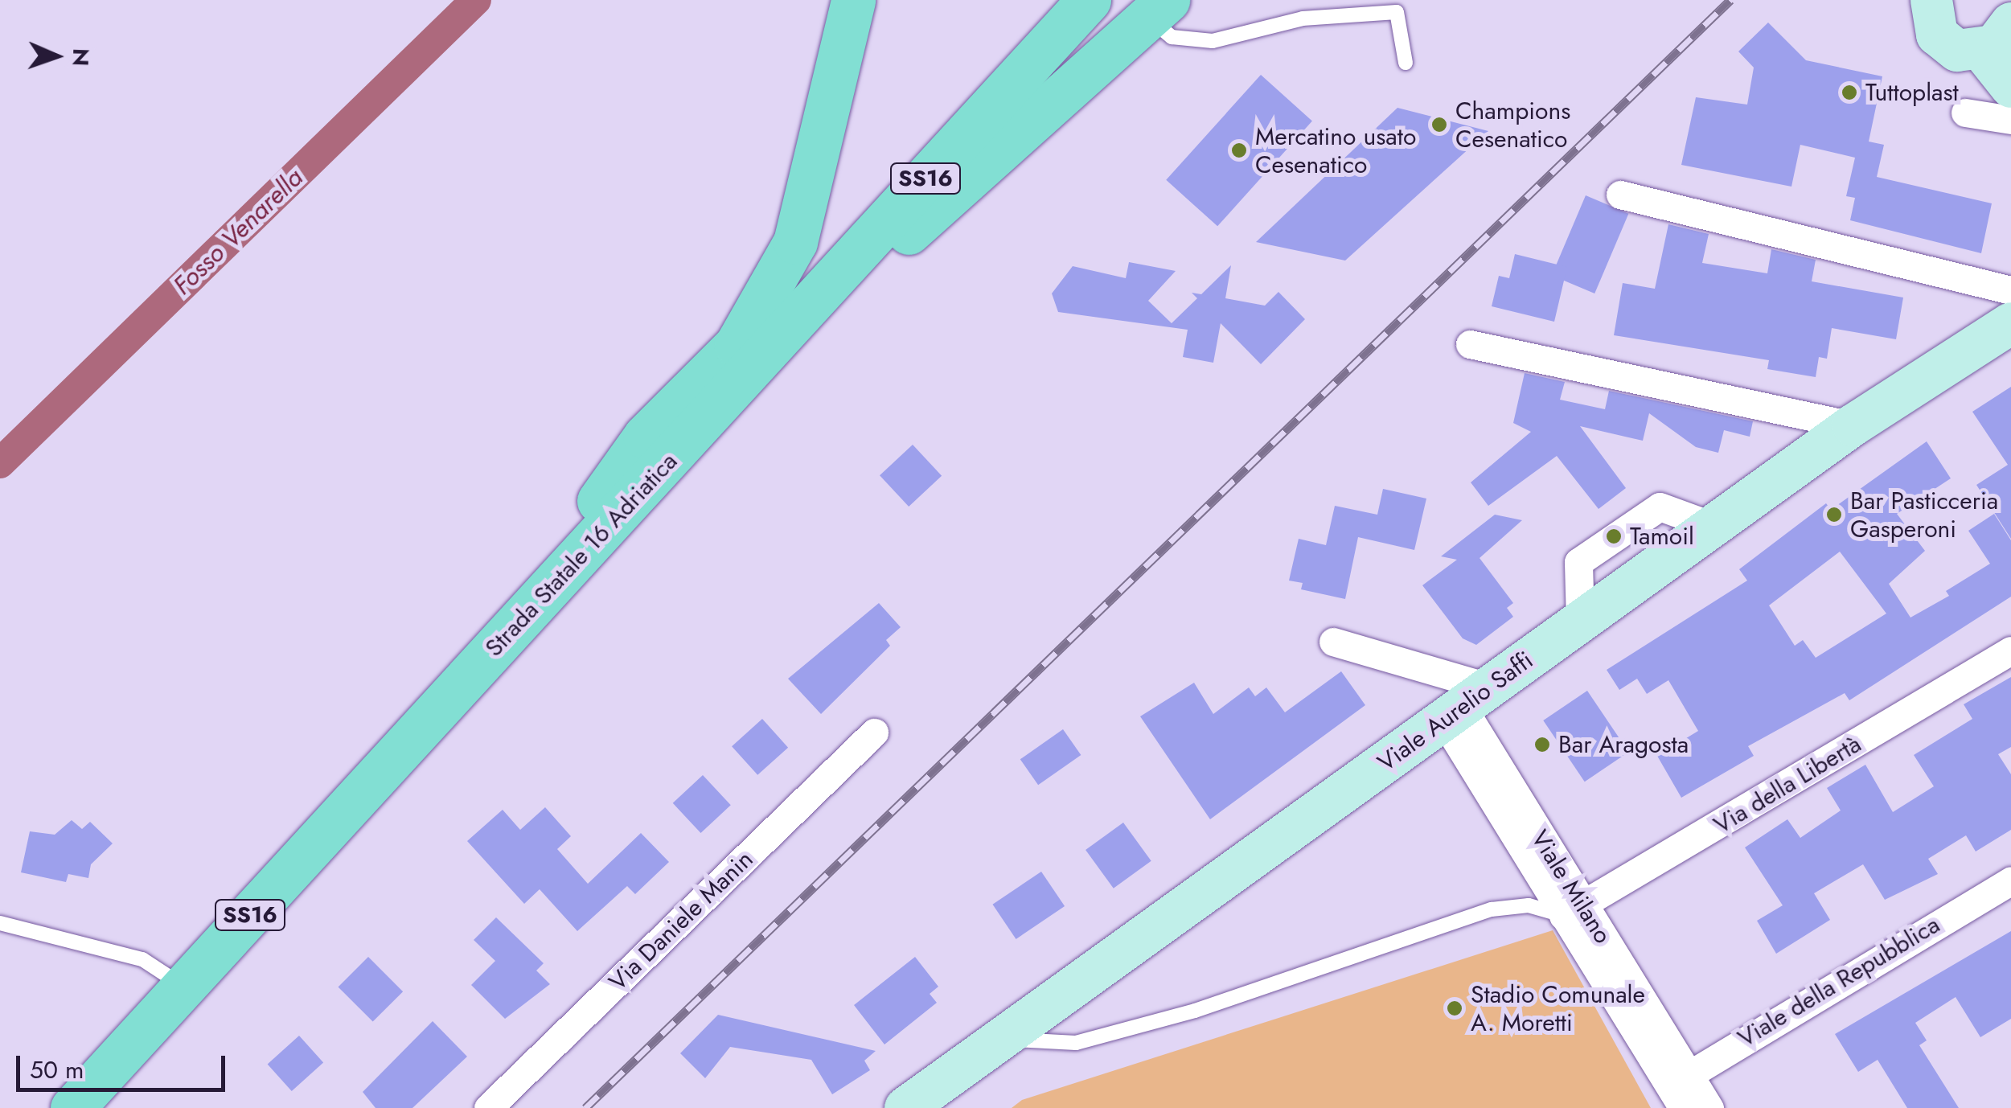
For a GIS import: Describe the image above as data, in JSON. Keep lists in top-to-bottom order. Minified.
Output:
{"streets":{"main road":["SS16","Strada Statale 16 Adriatica"],"street":["Viale Aurelio Saffi","Via della Libertà","Viale Milano","Via Daniele Manin","Viale della Repubblica"]},"crossings":[["Viale Aurelio Saffi","Viale Milano"],["Via della Libertà","Viale Milano"],["Viale Milano","Viale della Repubblica"]],"water":["Fosso Venarella"],"places":["Tuttoplast","Champions Cesenatico","Mercatino usato Cesenatico","Bar Pasticceria Gasperoni","Tamoil","Bar Aragosta","Stadio Comunale A. Moretti"],"scale_bar":"50 m","north":"right"}
